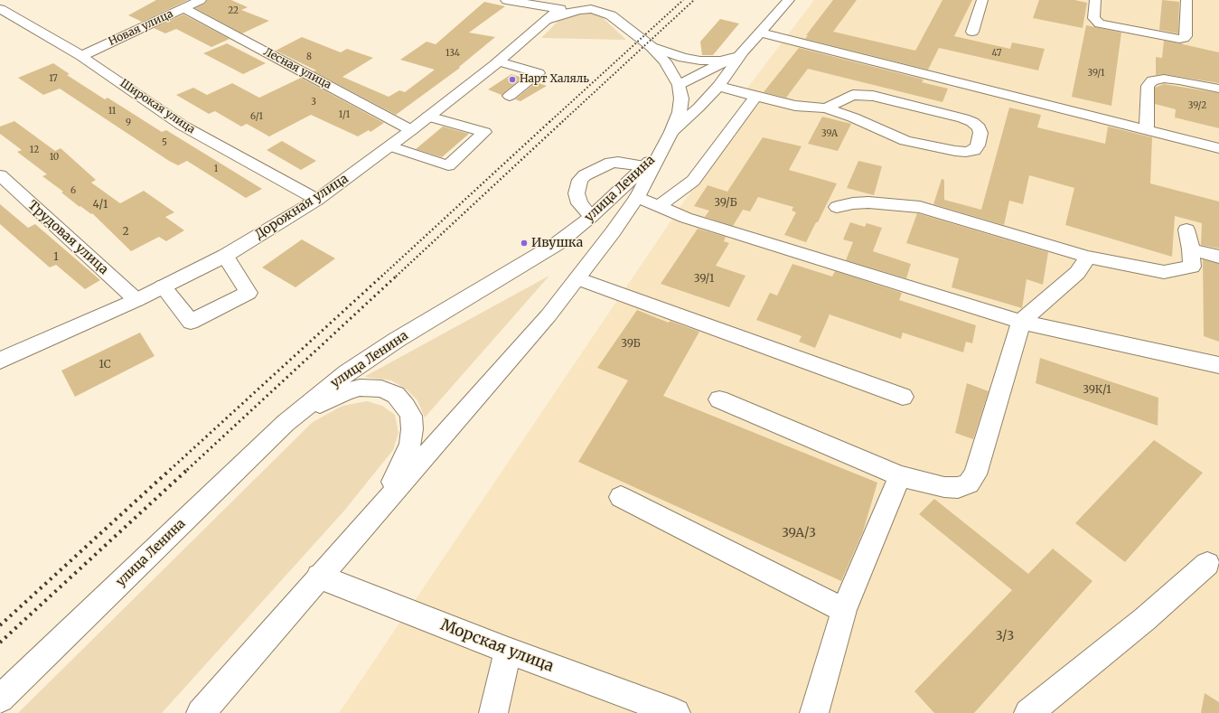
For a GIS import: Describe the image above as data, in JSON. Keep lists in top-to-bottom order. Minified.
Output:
{"streets":{"main road":["Новая улица","Лесная улица","Широкая улица","улица Ленина","Дорожная улица","Трудовая улица","Морская улица"]},"crossings":[["Новая улица","Лесная улица"],["Новая улица","Широкая улица"],["Лесная улица","Дорожная улица"],["Широкая улица","Дорожная улица"],["улица Ленина","Морская улица"],["Дорожная улица","Трудовая улица"]],"places":["Нарт Халяль","Ивушка"],"house_numbers":["22","134","47","8","39/1","17","3","39/2","11","1/1","6/1","9","39А","5","12","10","1","6","39/Б","4/1","2","1","39/1","39Б","1С","39К/1","39А/3","3/3"]}
